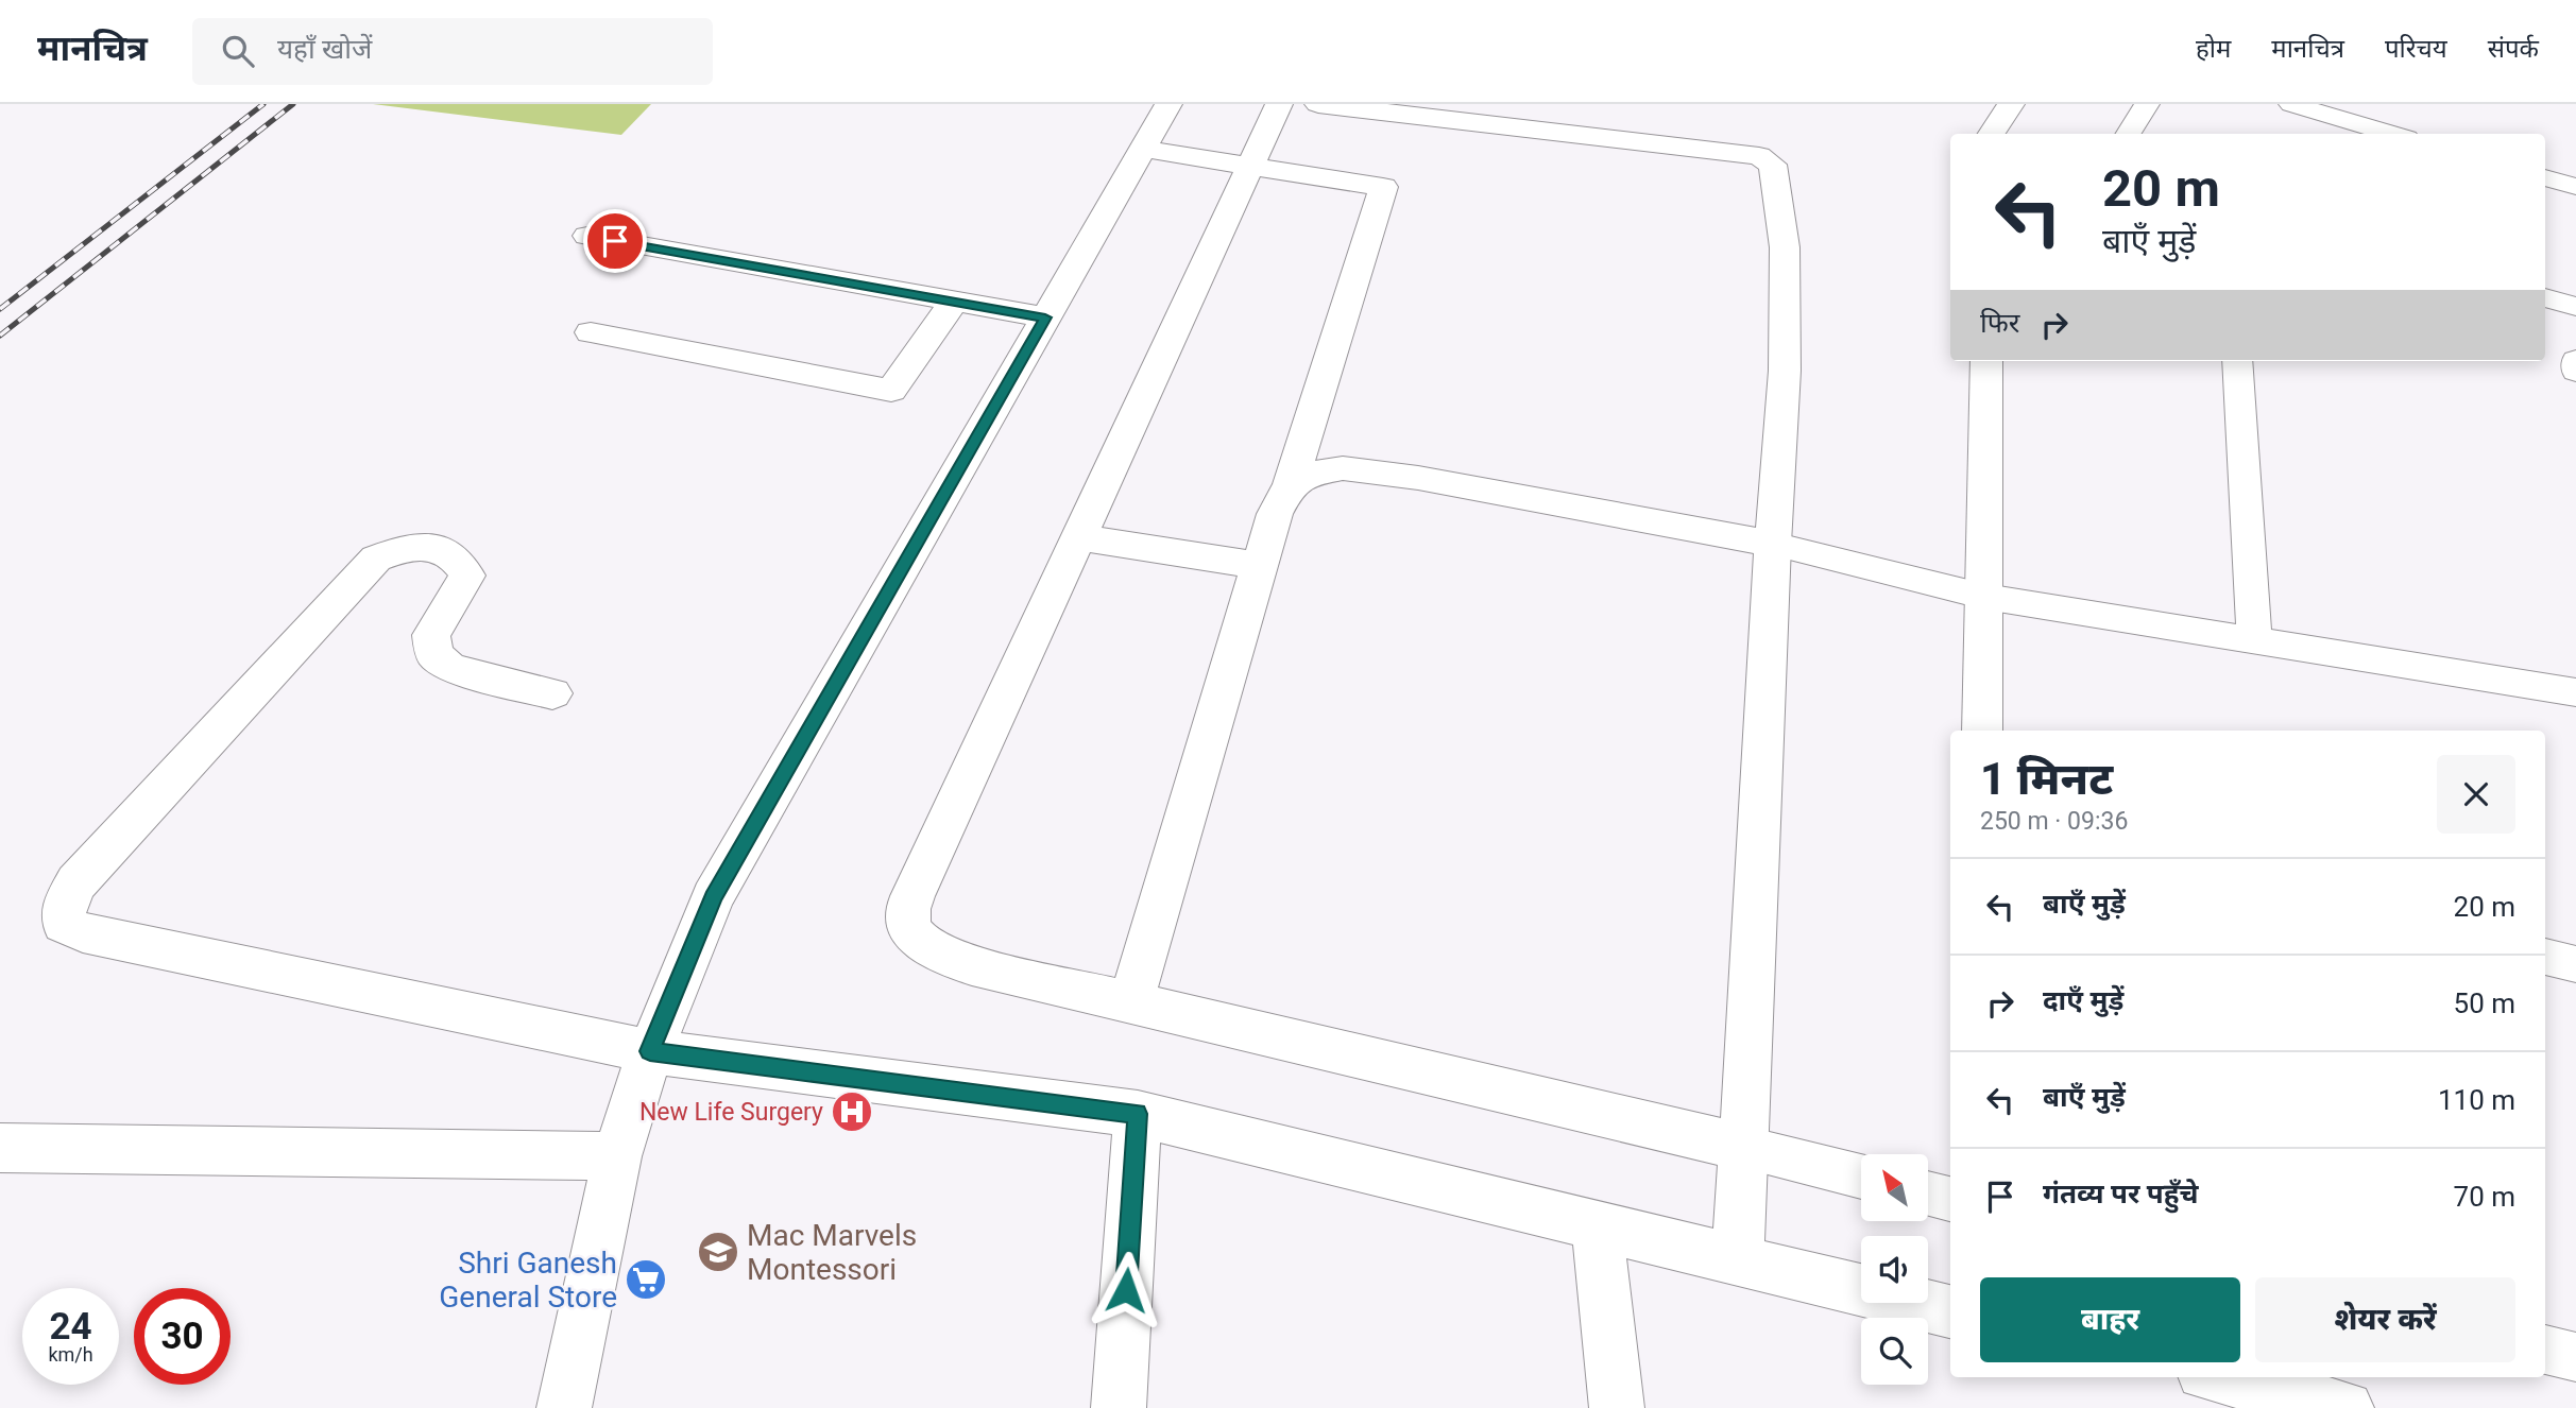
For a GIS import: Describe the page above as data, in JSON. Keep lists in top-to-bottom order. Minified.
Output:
{"places":{"hospital":["New Life Surgery"],"school or university":["Mac Marvels Montessori"],"supermarket":["Shri Ganesh General Store"]},"north":"top left","page":{"header":"मानचित्र","search":"यहाँ खोजें","nav":["होम","मानचित्र","परिचय","संपर्क"],"turn":["20 m","बाएँ मुड़ें"],"then":"फिर","heading":["1 मिनट","250 m · 09:36"],"list":[{"name":"बाएँ मुड़ें","value":"20 m"},{"name":"दाएँ मुड़ें","value":"50 m"},{"name":"बाएँ मुड़ें","value":"110 m"},{"name":"गंतव्य पर पहुँचे","value":"70 m"}],"buttons":["बाहर","शेयर करें"],"speed":"24 km/h","limit":"30"}}
